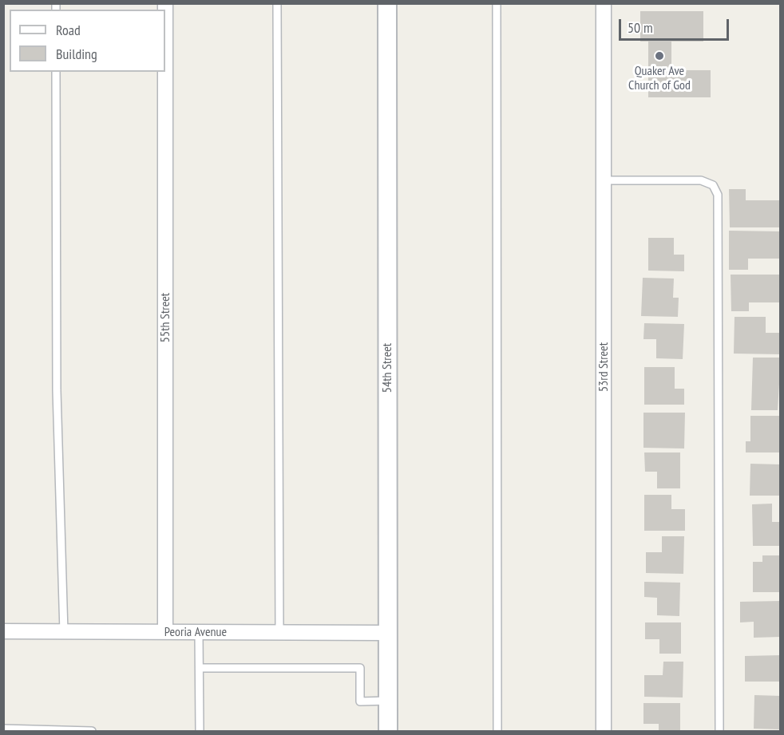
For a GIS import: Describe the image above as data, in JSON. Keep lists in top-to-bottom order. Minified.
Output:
{"streets":{"street":["55th Street","53rd Street","54th Street","Peoria Avenue"]},"crossings":[["55th Street","Peoria Avenue"],["54th Street","Peoria Avenue"]],"places":["Quaker Ave Church of God"],"legend":["Road","Building"],"scale_bar":"50 m"}
